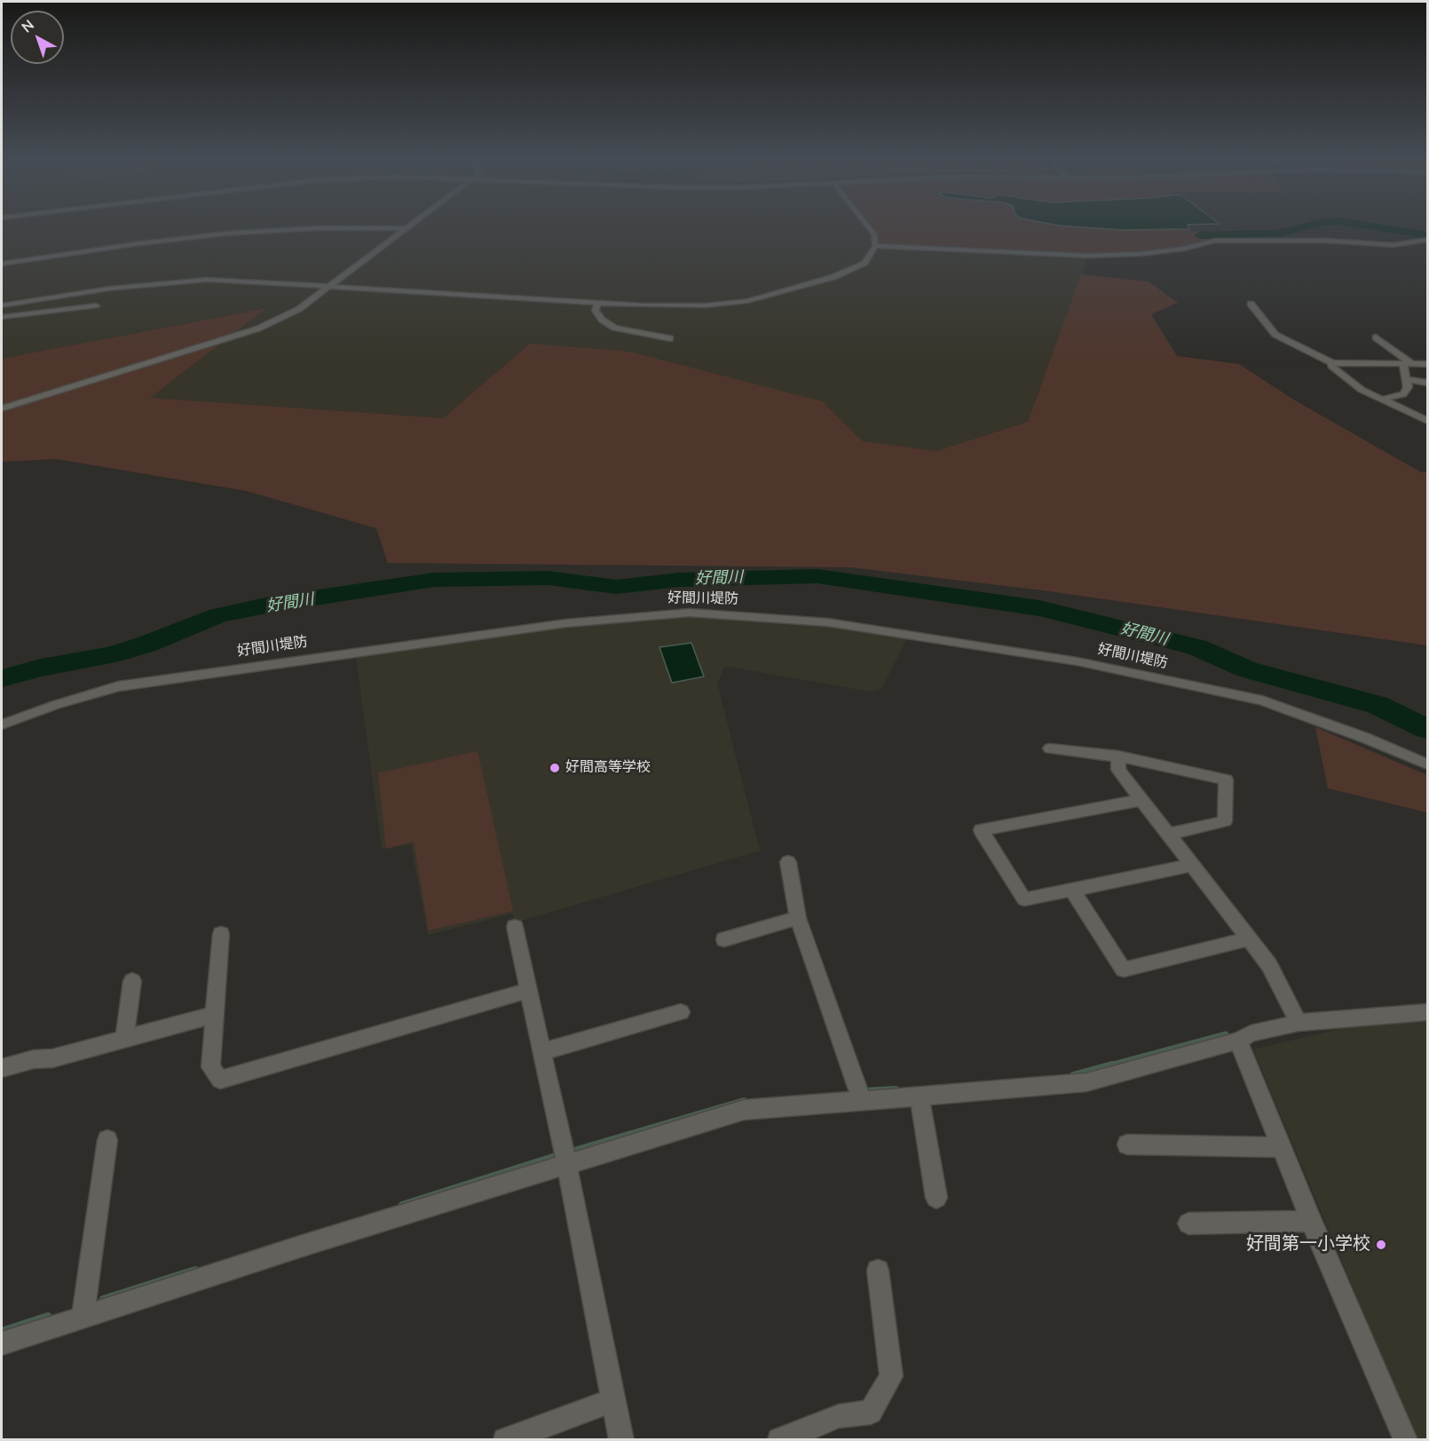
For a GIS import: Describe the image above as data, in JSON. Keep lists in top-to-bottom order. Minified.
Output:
{"streets":{"street":["好間川堤防"]},"water":["好間川"],"places":["好間高等学校","好間第一小学校"],"north":"top left"}
